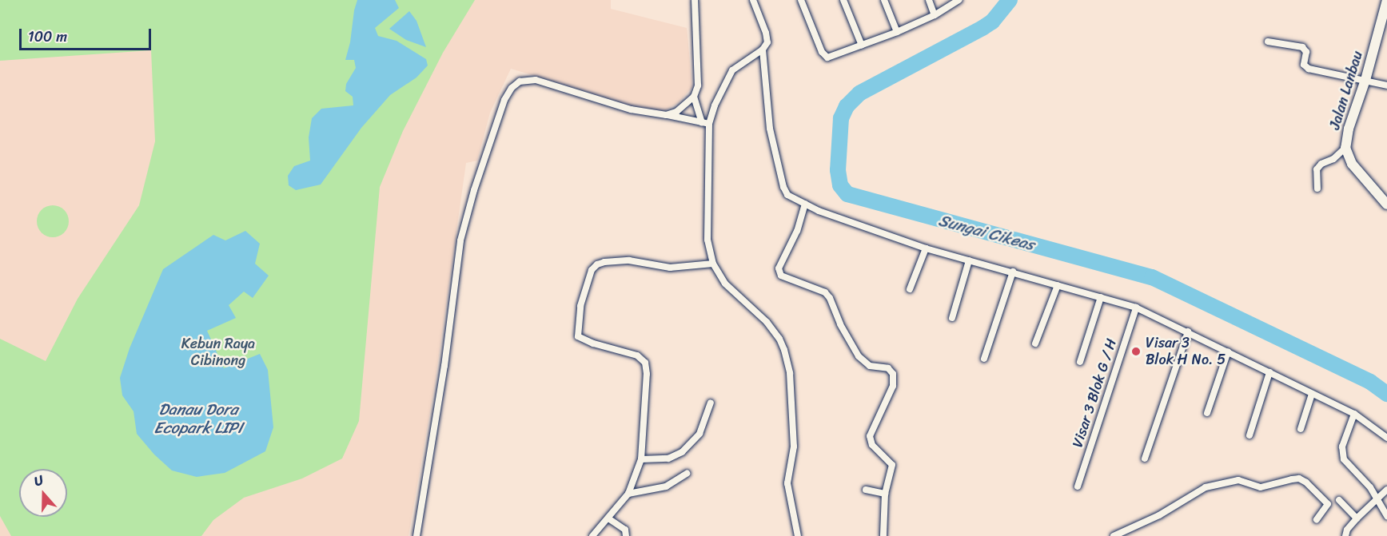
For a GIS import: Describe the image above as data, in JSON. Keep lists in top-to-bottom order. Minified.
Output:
{"streets":{"street":["Jalan Lanbau","Visar 3 Blok G / H"]},"water":["Sungai Cikeas","Danau Dora Ecopark LIPI"],"parks":["Kebun Raya Cibinong"],"places":["Visar 3 Blok H No. 5"],"scale_bar":"100 m","north":"top"}
